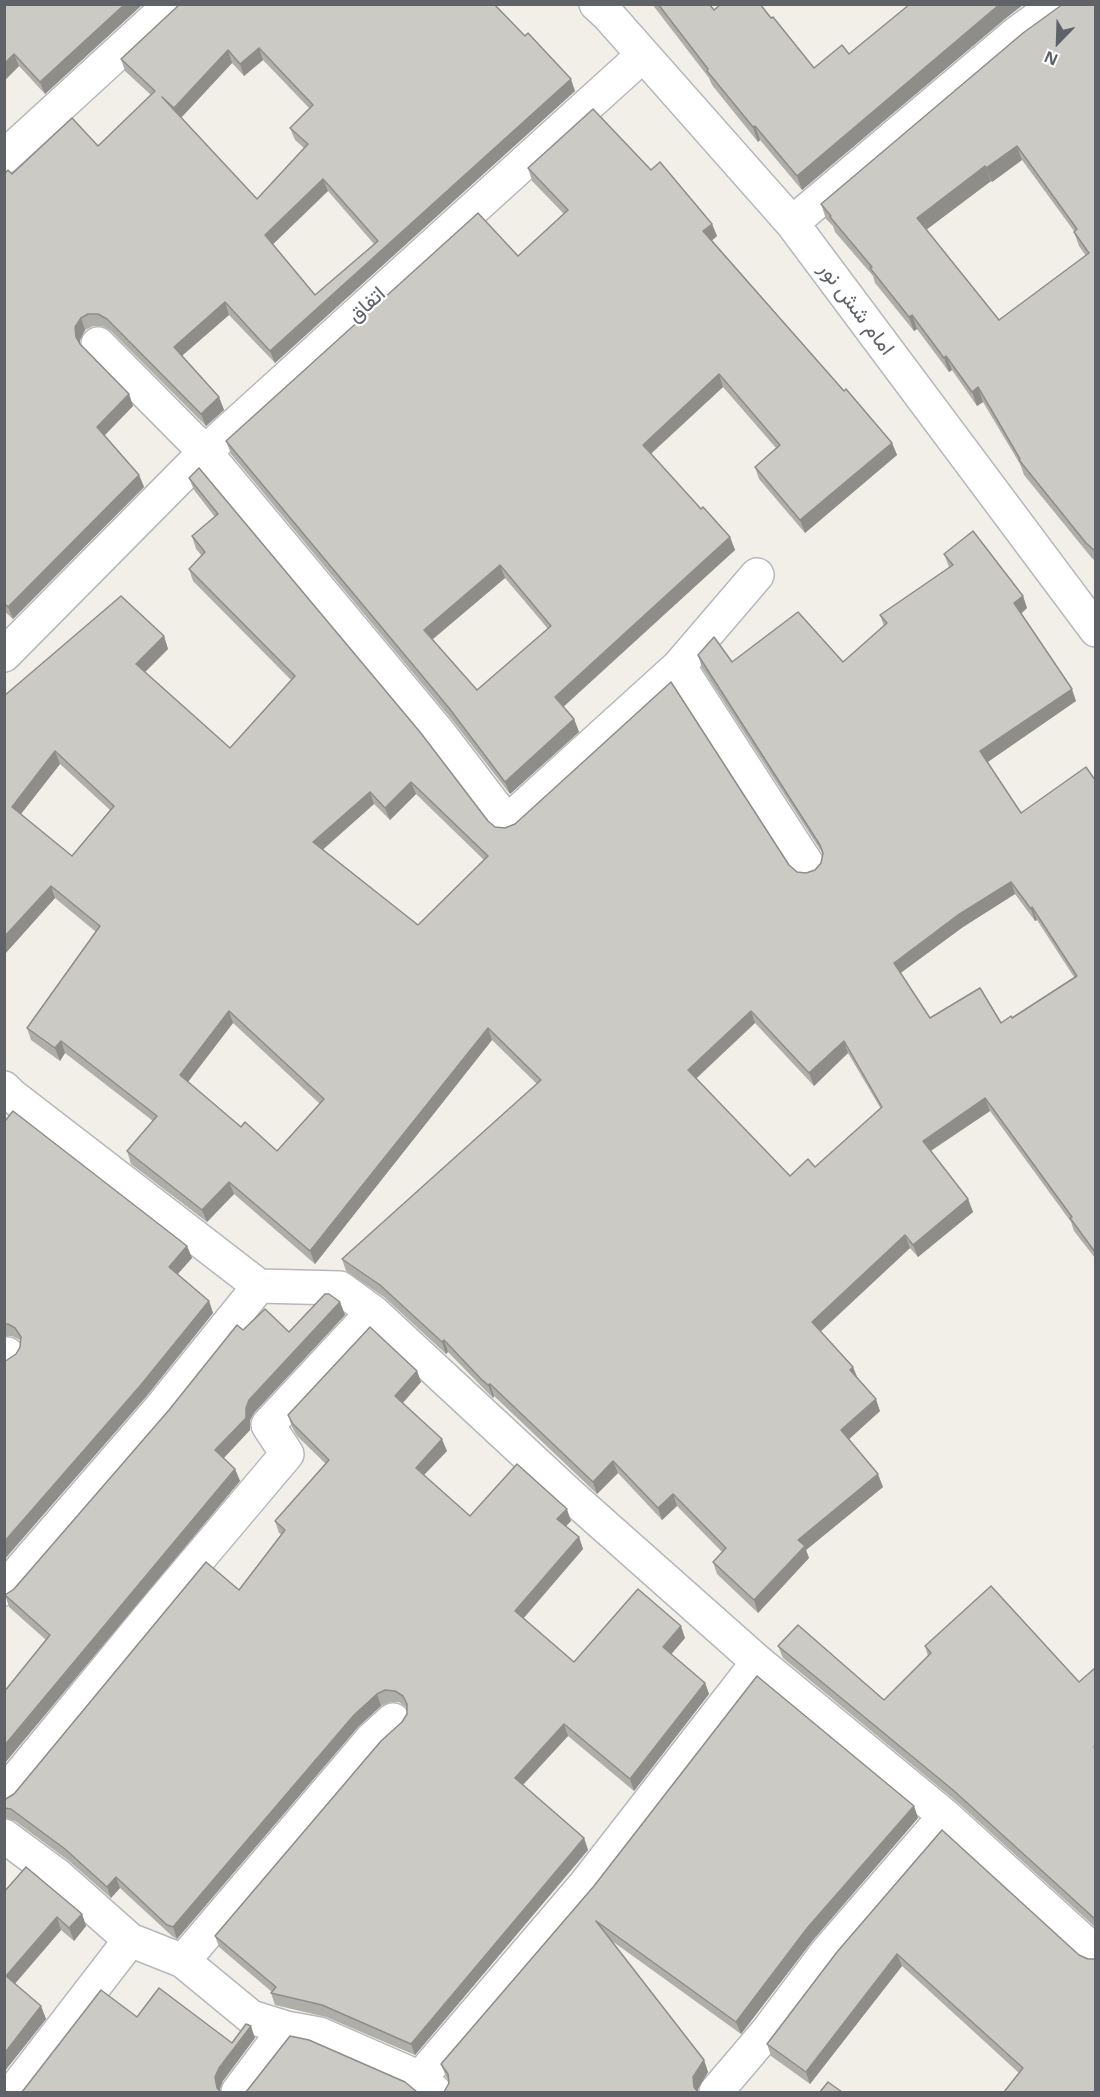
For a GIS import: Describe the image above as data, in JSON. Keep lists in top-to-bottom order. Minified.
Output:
{"streets":{"street":["اتفاق","امام شش نور"]},"crossings":[["اتفاق","امام شش نور"]],"north":"bottom left"}
